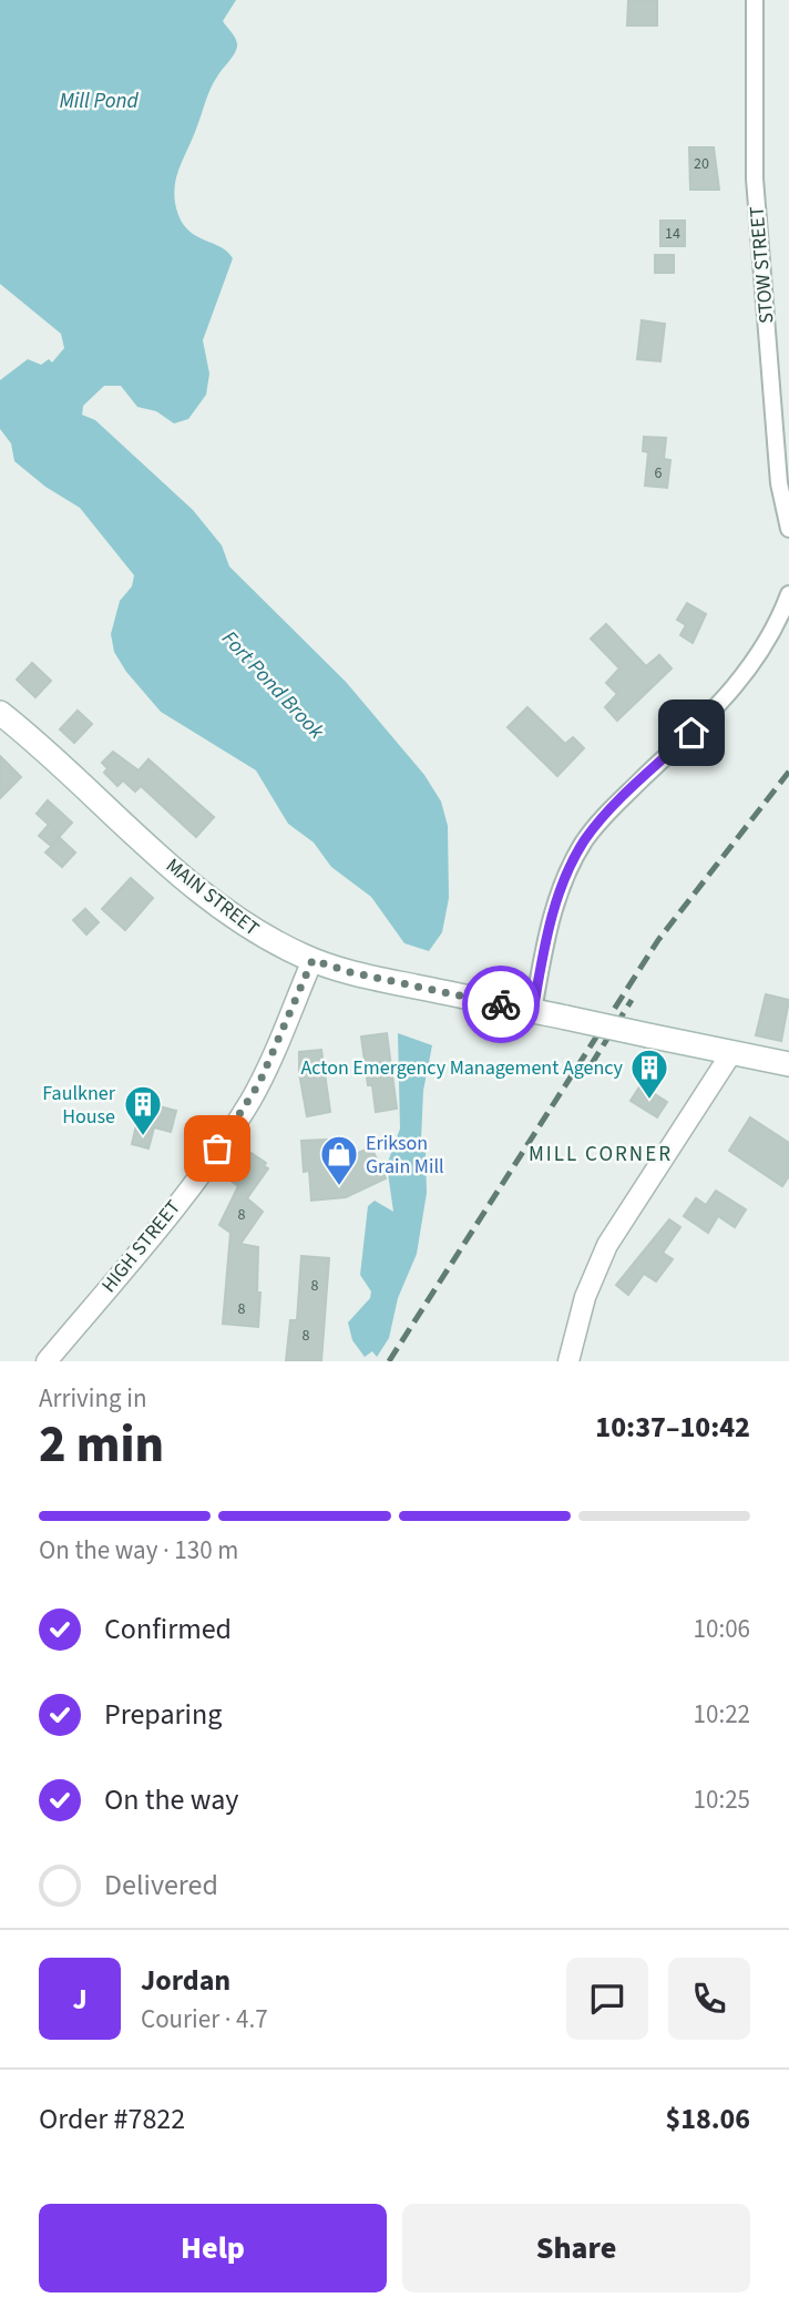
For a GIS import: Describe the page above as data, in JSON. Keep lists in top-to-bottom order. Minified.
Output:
{"streets":{"main road":["MAIN STREET"],"street":["STOW STREET","HIGH STREET"]},"crossings":[["MAIN STREET","HIGH STREET"]],"districts":["MILL CORNER"],"water":["Mill Pond","Fort Pond Brook"],"places":{"building":["Acton Emergency Management Agency","Faulkner House"],"shop":["Erikson Grain Mill"]},"house_numbers":["20","14","6","8","8","8","8"],"page":{"heading":["2 min","Arriving in","10:37–10:42"],"panel":["Jordan","Courier · 4.7","Order #7822","$18.06"],"bar":"On the way · 130 m","list":[["Confirmed","10:06"],["Preparing","10:22"],["On the way","10:25"],"Delivered"],"round":"J","buttons":["Help","Share"]}}
